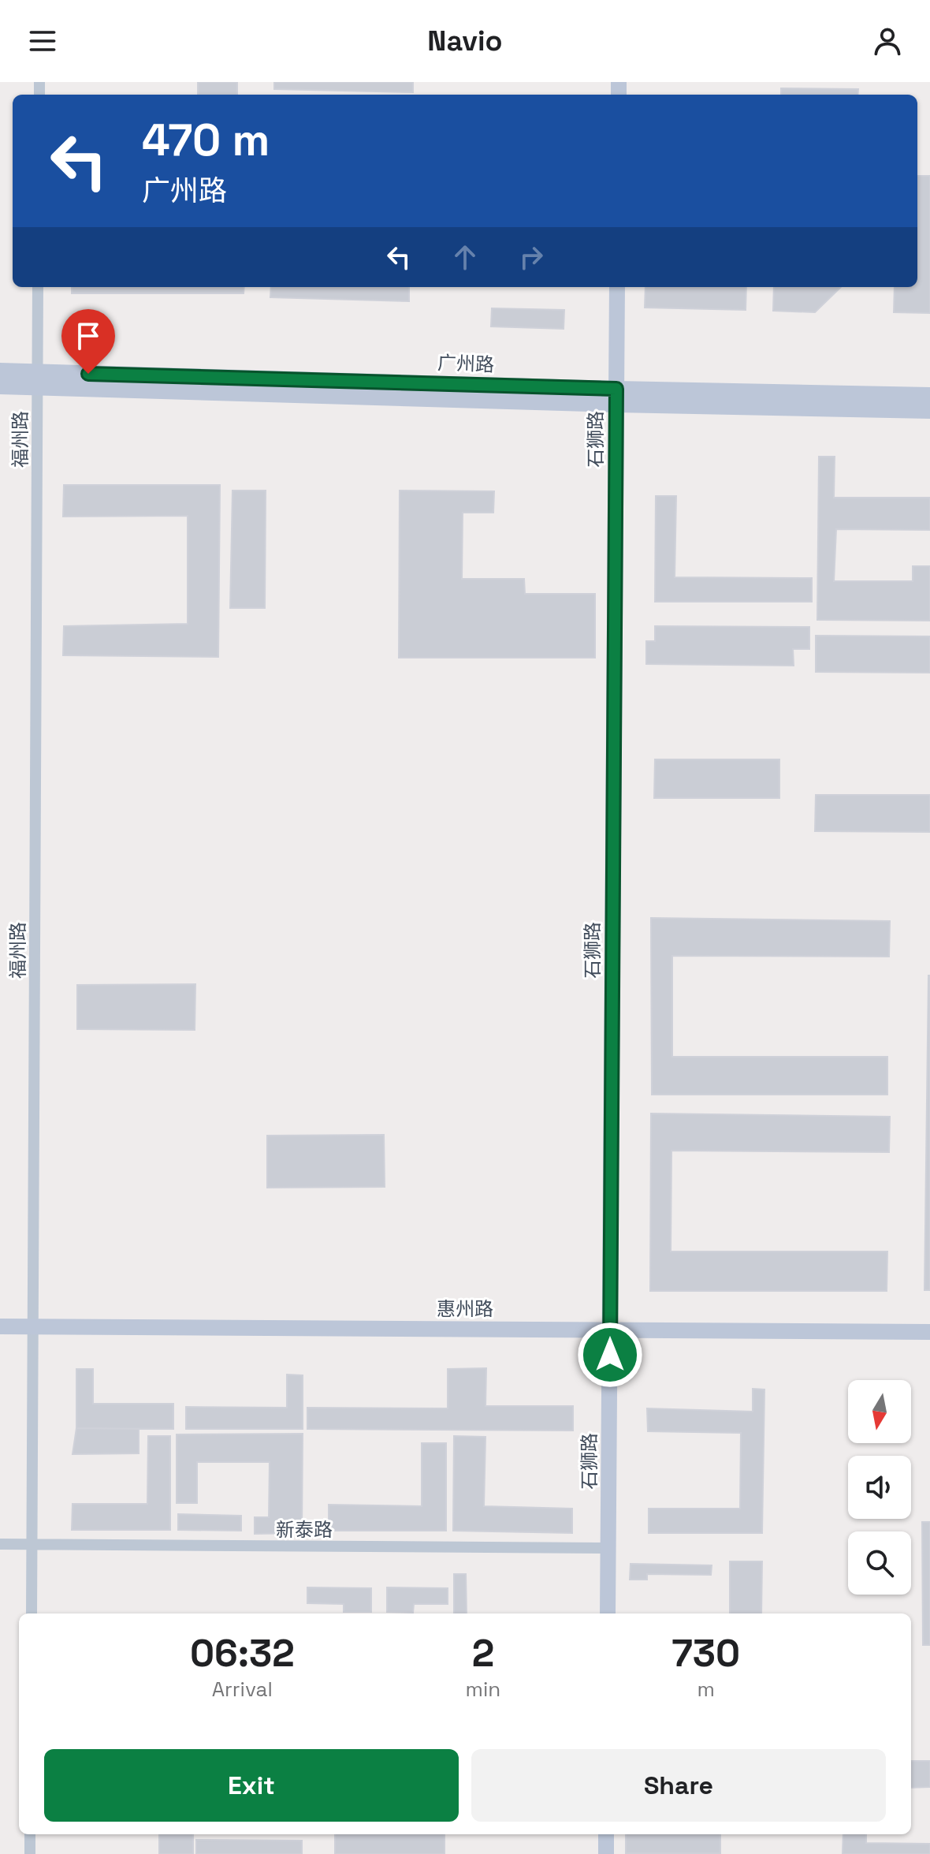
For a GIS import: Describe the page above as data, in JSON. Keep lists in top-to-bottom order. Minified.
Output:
{"streets":{"street":["广州路","福州路","石狮路","惠州路","新泰路"]},"crossings":[["广州路","福州路"],["广州路","石狮路"],["福州路","新泰路"],["石狮路","新泰路"]],"north":"bottom","page":{"header":"Navio","turn":["470 m","广州路"],"eta":["06:32","Arrival","2","min","730","m"],"buttons":["Exit","Share"]}}
